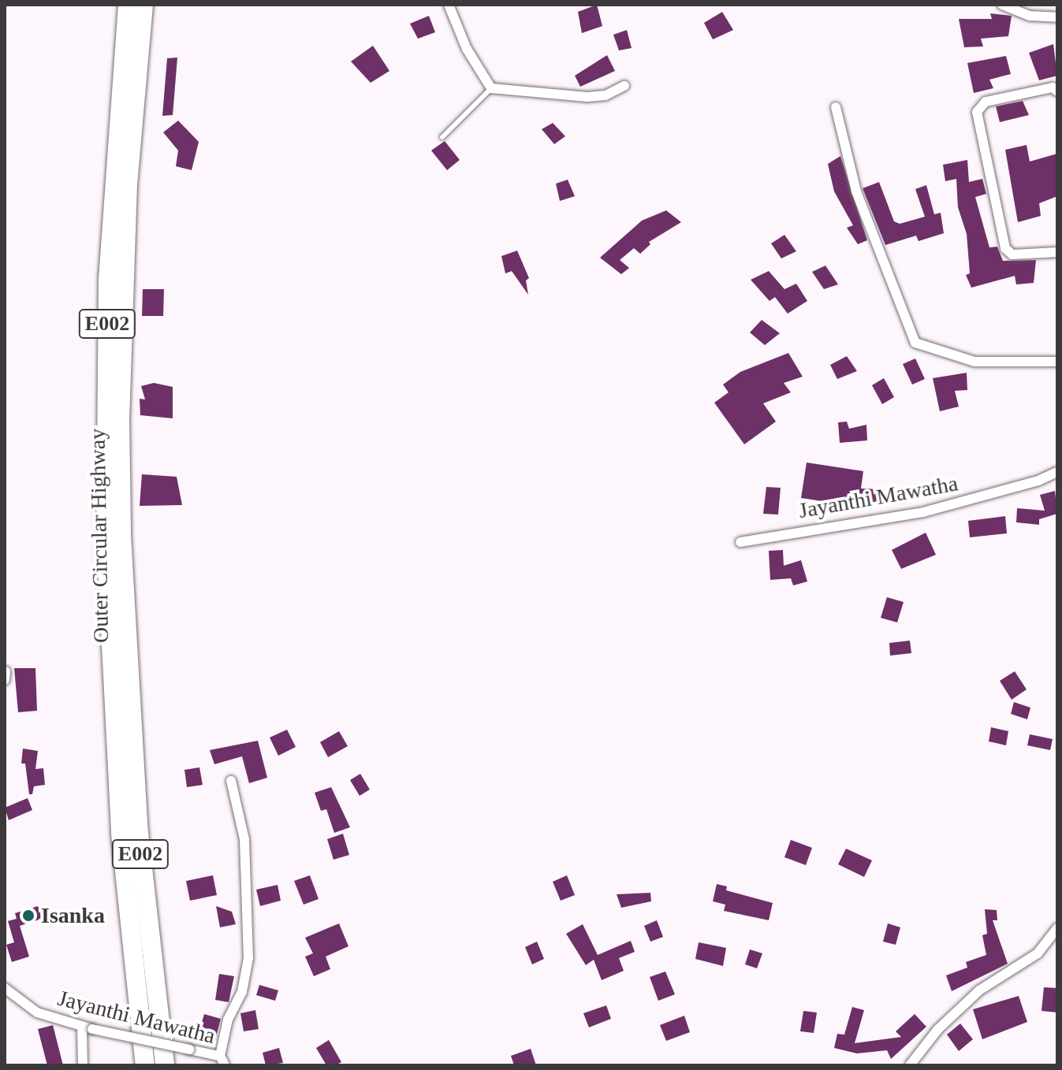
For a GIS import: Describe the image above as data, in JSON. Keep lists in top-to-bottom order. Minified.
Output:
{"streets":{"highway":["E002","Outer Circular Highway"],"street":["Jayanthi Mawatha"]},"places":["Isanka"]}
